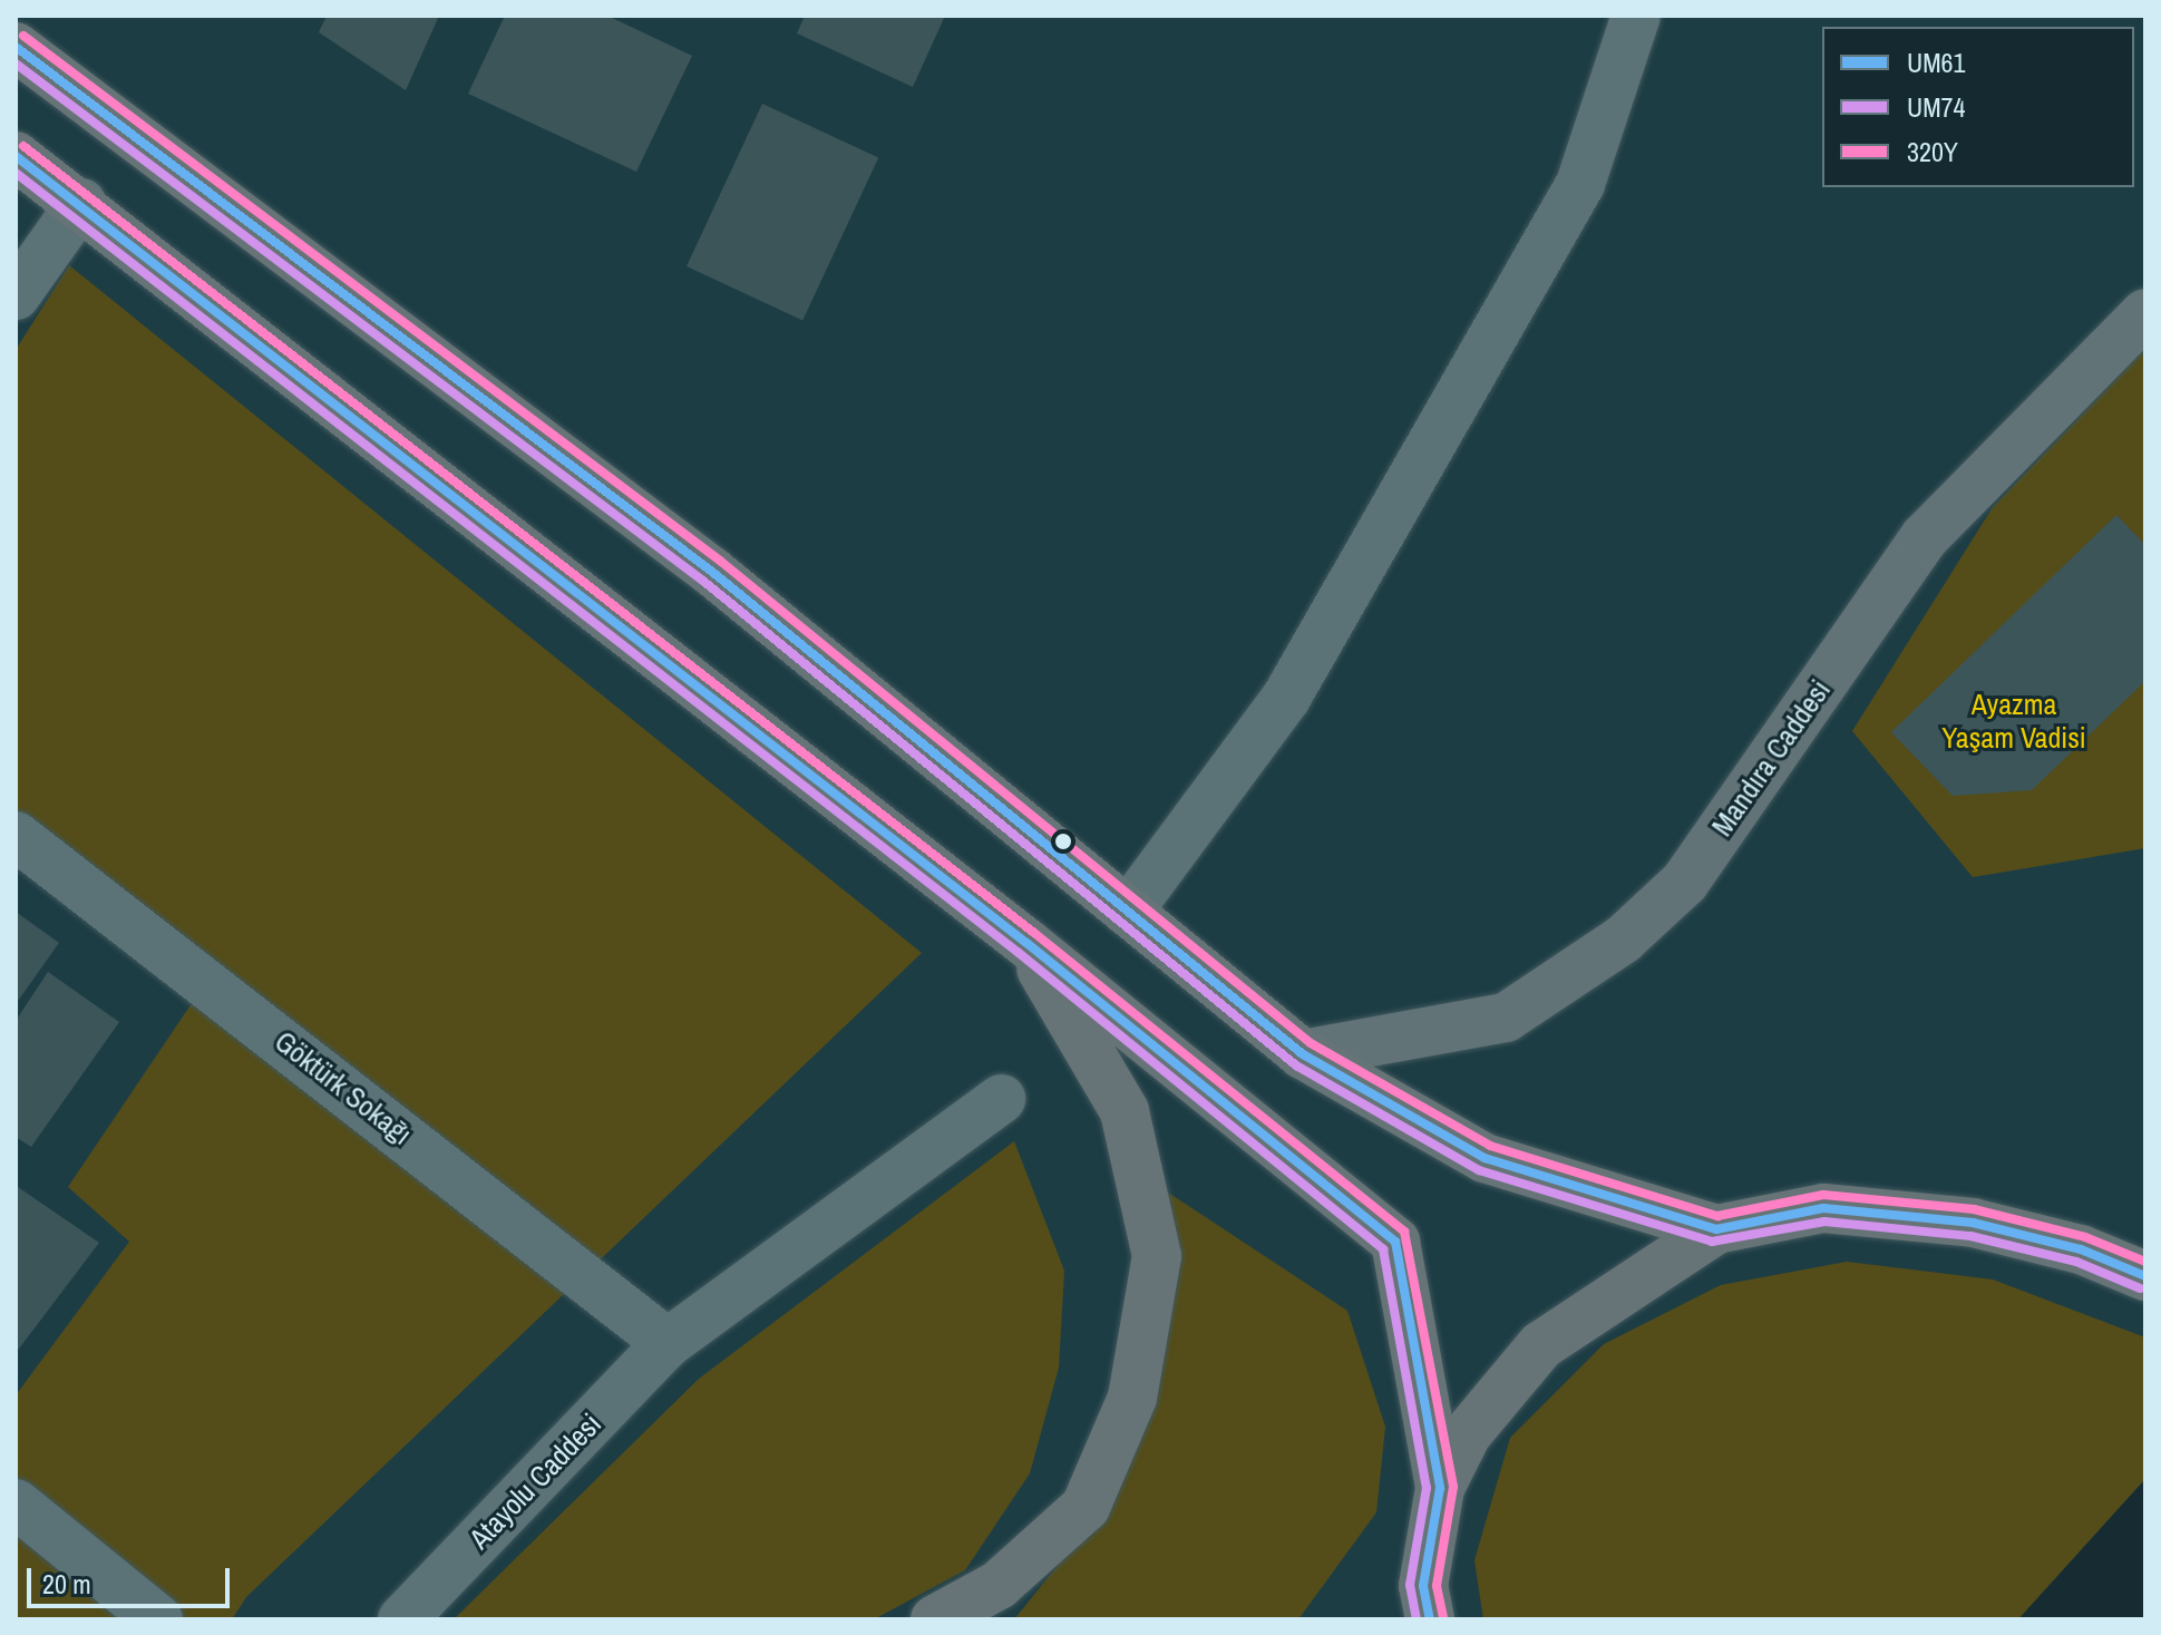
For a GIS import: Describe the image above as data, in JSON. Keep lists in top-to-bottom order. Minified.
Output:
{"streets":{"street":["Mandıra Caddesi","Göktürk Sokağı","Atayolu Caddesi"]},"crossings":[["Göktürk Sokağı","Atayolu Caddesi"]],"parks":["Ayazma Yaşam Vadisi"],"lines":["transit line 320Y","transit line UM61","transit line UM74"],"legend":["UM61","UM74","320Y"],"scale_bar":"20 m"}
